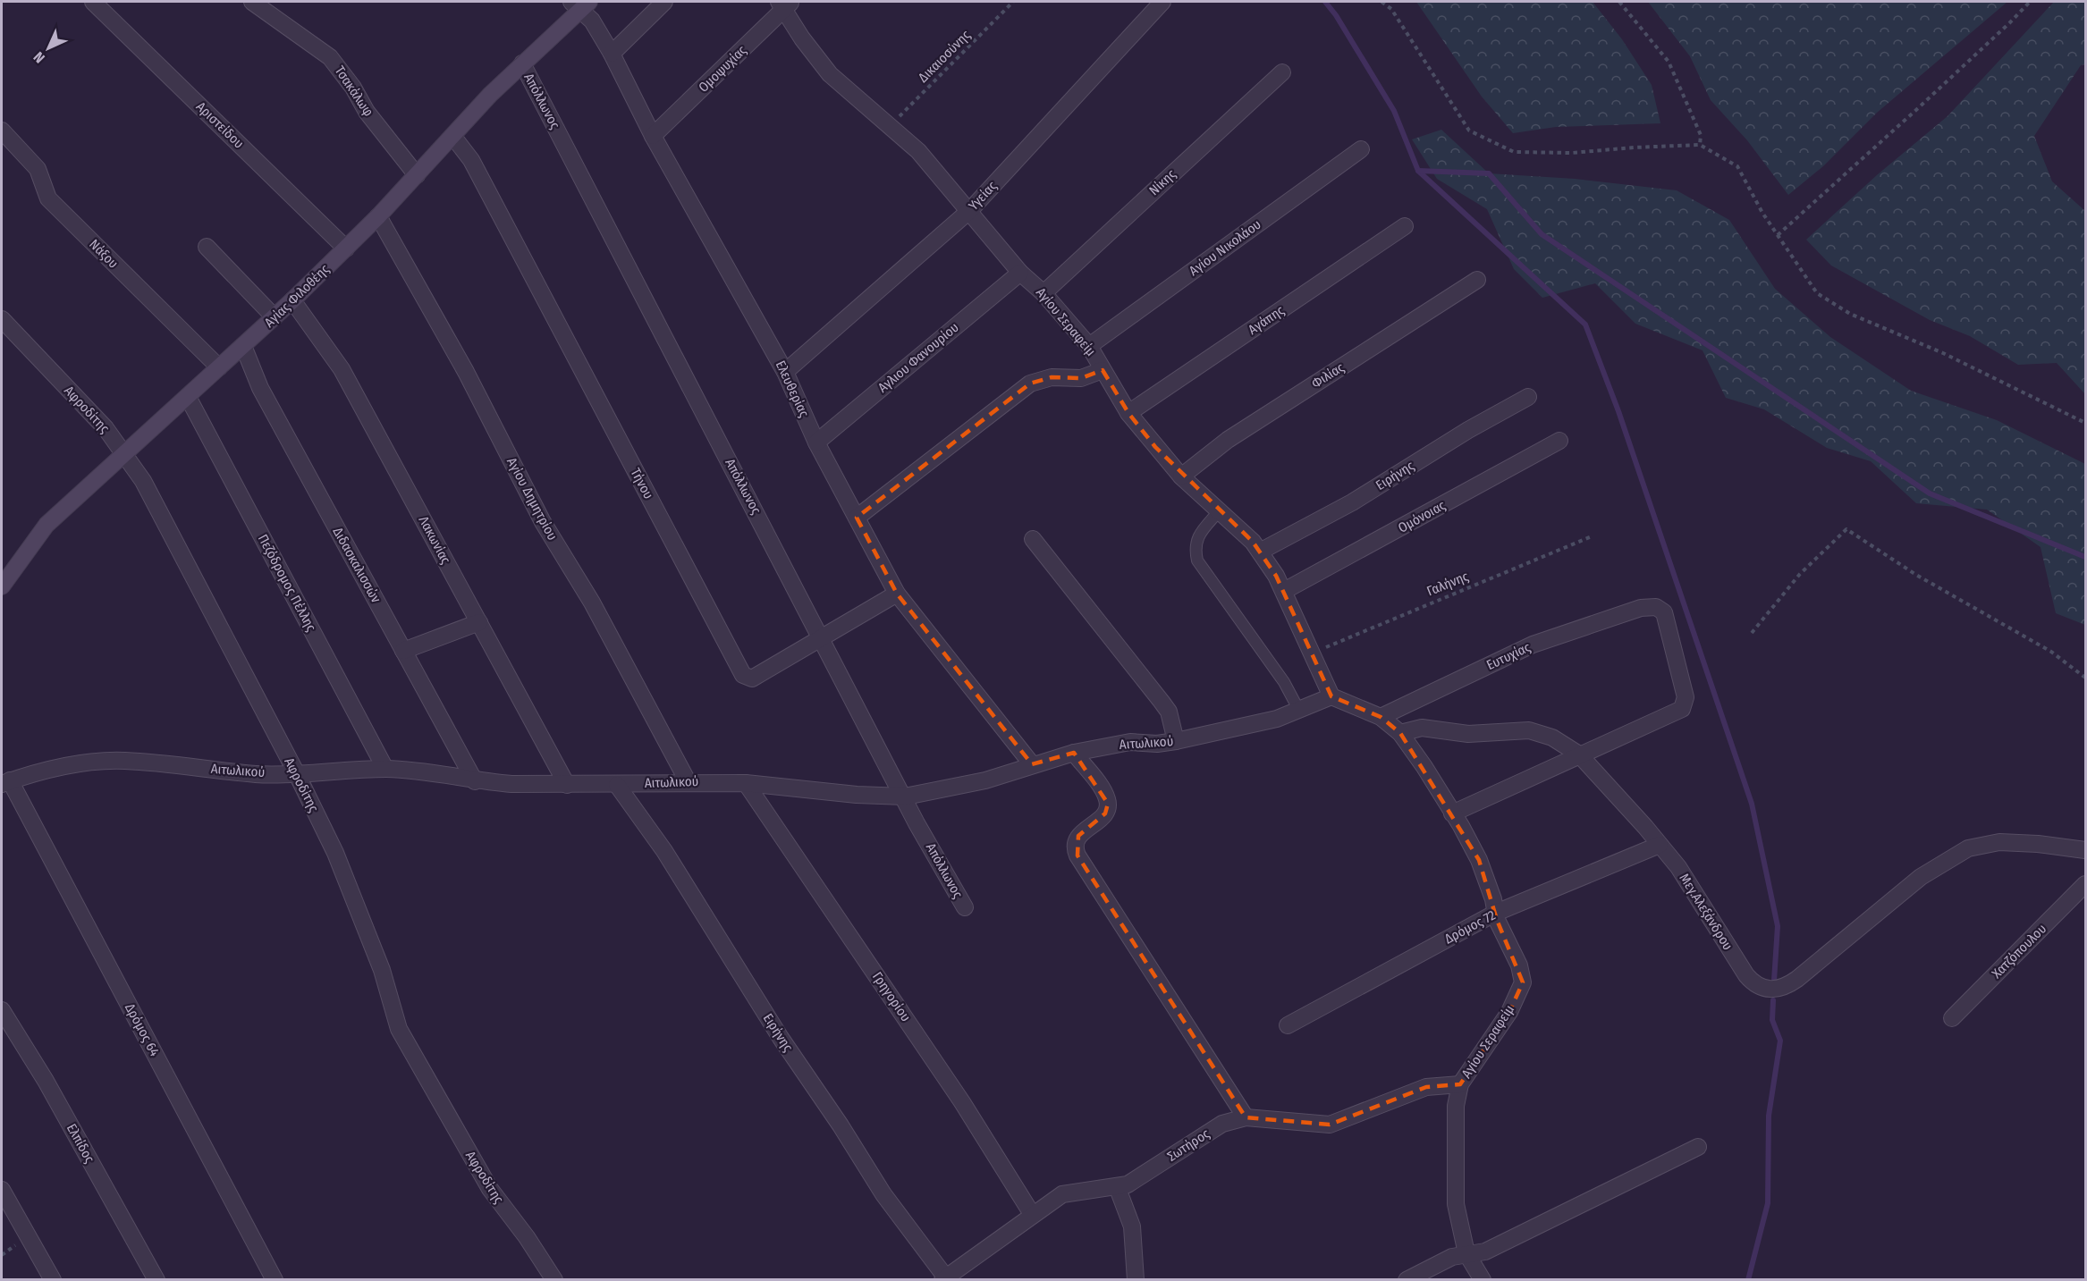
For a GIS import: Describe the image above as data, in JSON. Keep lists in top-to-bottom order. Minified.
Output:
{"streets":{"street":["Ομοψυχίας","Τσακάλωφ","Απόλλωνος","Αριστείδου","Νίκης","Υγείας","Αγίου Νικολάου","Νάξου","Αγίας Φιλοθέης","Αγάπης","Αγίου Σεραφείμ","Αγλιου Φανουρίου","Φιλίας","Ελευθερίας","Αφροδίτης","Ειρήνης","Τήνου","Αγίου Δημητρίου","Ομόνοιας","Λακωνίας","Διδασκαλισσών","Πεζόδρομος Πέλλης","Ευτυχίας","Αιτωλικού","Μεγ.Αλεξάνδρου","Δρόμος 72","Χατζόπουλου","Γρηγορίου","Δρόμος 64","Ελπίδος","Σωτήρος"],"path":["Δικαιοσύνης","Γαλήνης"]},"crossings":[["Δικαιοσύνης","Αγίου Σεραφείμ"],["Ομοψυχίας","Αγίου Σεραφείμ"],["Ομοψυχίας","Ελευθερίας"],["Τσακάλωφ","Αγίας Φιλοθέης"],["Απόλλωνος","Αγίας Φιλοθέης"],["Απόλλωνος","Τήνου"],["Απόλλωνος","Αιτωλικού"],["Αριστείδου","Αγίας Φιλοθέης"],["Νίκης","Αγίου Σεραφείμ"],["Υγείας","Αγίου Σεραφείμ"],["Υγείας","Ελευθερίας"],["Αγίου Νικολάου","Αγίου Σεραφείμ"],["Νάξου","Αγίας Φιλοθέης"],["Αγίας Φιλοθέης","Ελευθερίας"],["Αγίας Φιλοθέης","Αφροδίτης"],["Αγίας Φιλοθέης","Τήνου"],["Αγίας Φιλοθέης","Αγίου Δημητρίου"],["Αγίας Φιλοθέης","Λακωνίας"],["Αγίας Φιλοθέης","Διδασκαλισσών"],["Αγίας Φιλοθέης","Πεζόδρομος Πέλλης"],["Αγάπης","Αγίου Σεραφείμ"],["Αγίου Σεραφείμ","Αγλιου Φανουρίου"],["Αγίου Σεραφείμ","Φιλίας"],["Αγίου Σεραφείμ","Ειρήνης"],["Αγίου Σεραφείμ","Ομόνοιας"],["Αγίου Σεραφείμ","Γαλήνης"],["Αγίου Σεραφείμ","Αιτωλικού"],["Αγίου Σεραφείμ","Μεγ.Αλεξάνδρου"],["Αγίου Σεραφείμ","Δρόμος 72"],["Αγίου Σεραφείμ","Σωτήρος"],["Αγλιου Φανουρίου","Ελευθερίας"],["Ελευθερίας","Τήνου"],["Ελευθερίας","Αιτωλικού"],["Αφροδίτης","Αιτωλικού"],["Ειρήνης","Αιτωλικού"],["Ειρήνης","Σωτήρος"],["Αγίου Δημητρίου","Αιτωλικού"],["Λακωνίας","Αιτωλικού"],["Διδασκαλισσών","Αιτωλικού"],["Πεζόδρομος Πέλλης","Αιτωλικού"],["Ευτυχίας","Μεγ.Αλεξάνδρου"],["Αιτωλικού","Γρηγορίου"],["Αιτωλικού","Δρόμος 64"],["Μεγ.Αλεξάνδρου","Δρόμος 72"],["Γρηγορίου","Σωτήρος"]],"north":"bottom left"}
